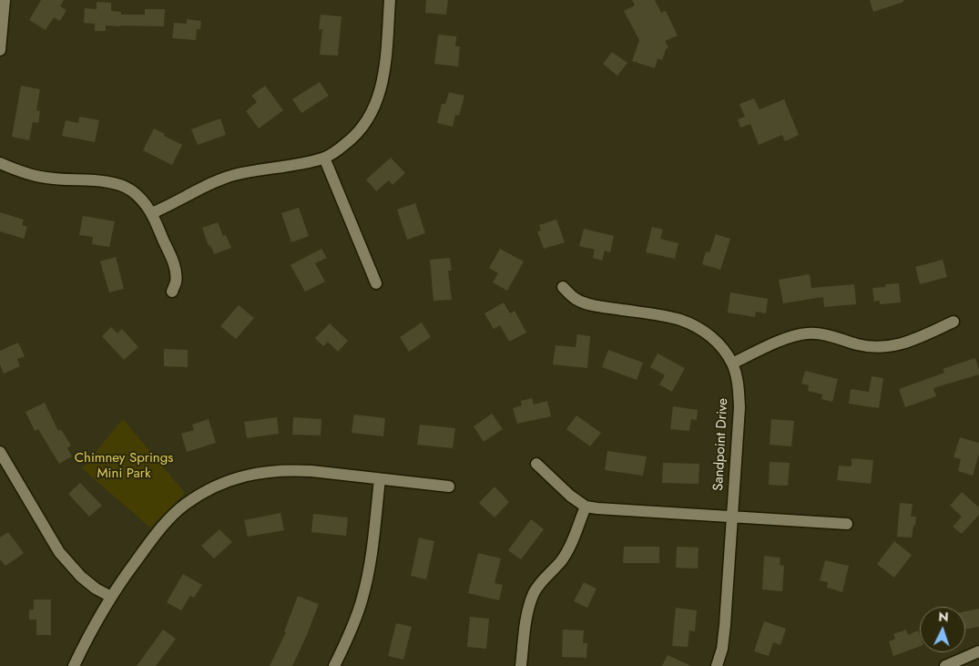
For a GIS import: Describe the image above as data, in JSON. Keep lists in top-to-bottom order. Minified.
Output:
{"streets":{"street":["Sandpoint Drive"]},"parks":["Chimney Springs Mini Park"],"north":"top"}
